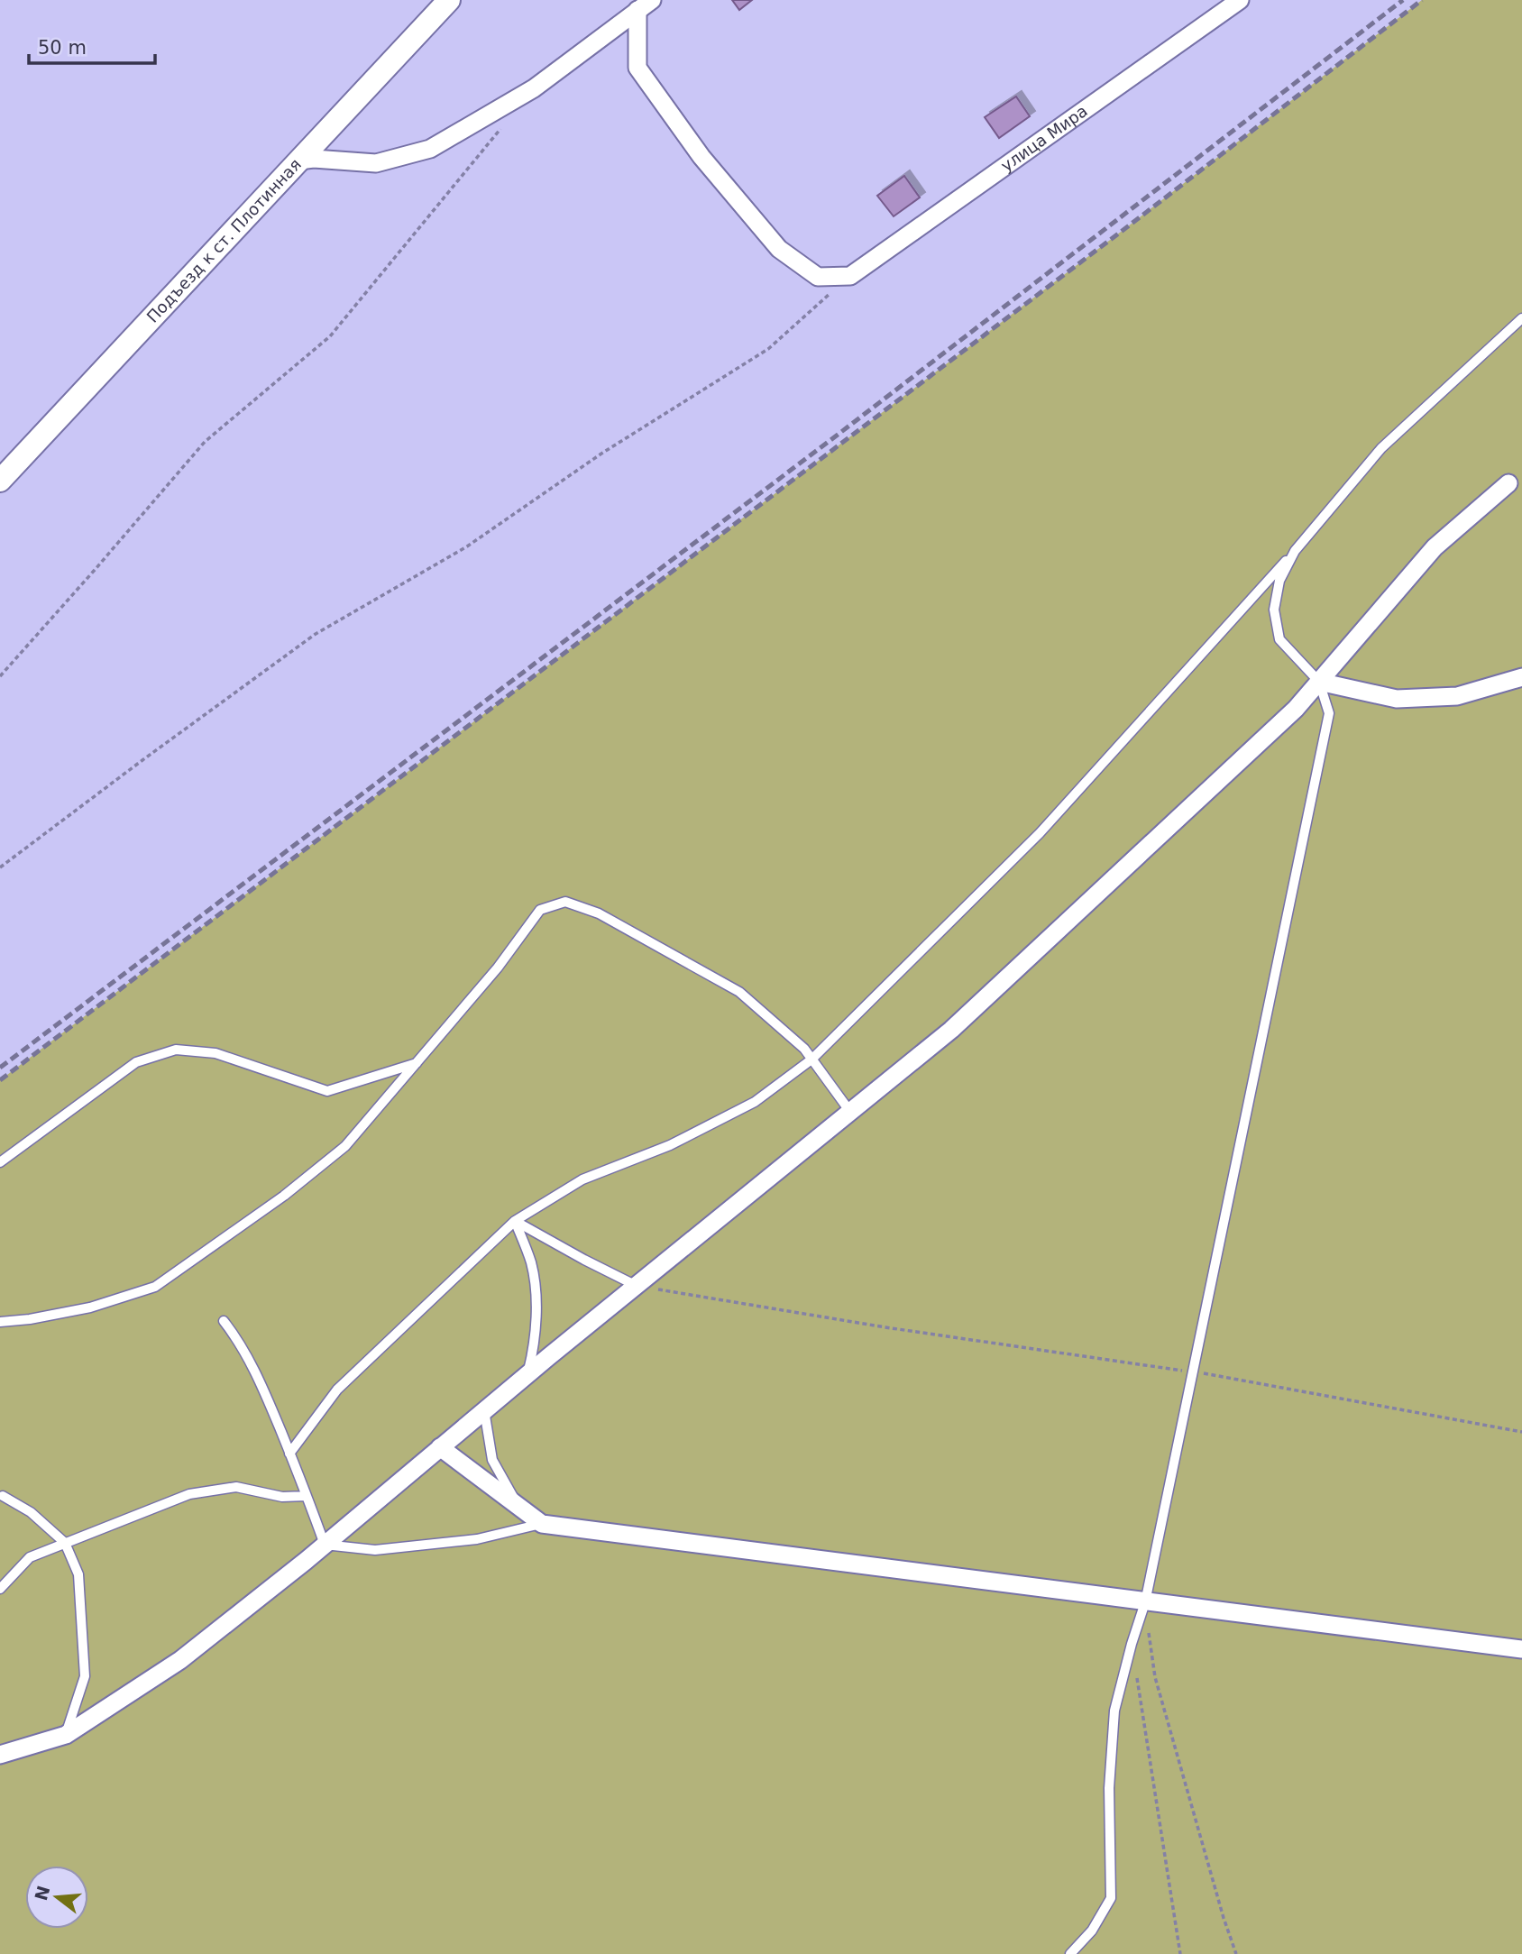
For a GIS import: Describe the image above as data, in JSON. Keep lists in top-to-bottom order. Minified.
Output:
{"streets":{"street":["улица Мира","Подъезд к ст. Плотинная"]},"scale_bar":"50 m","north":"left"}
